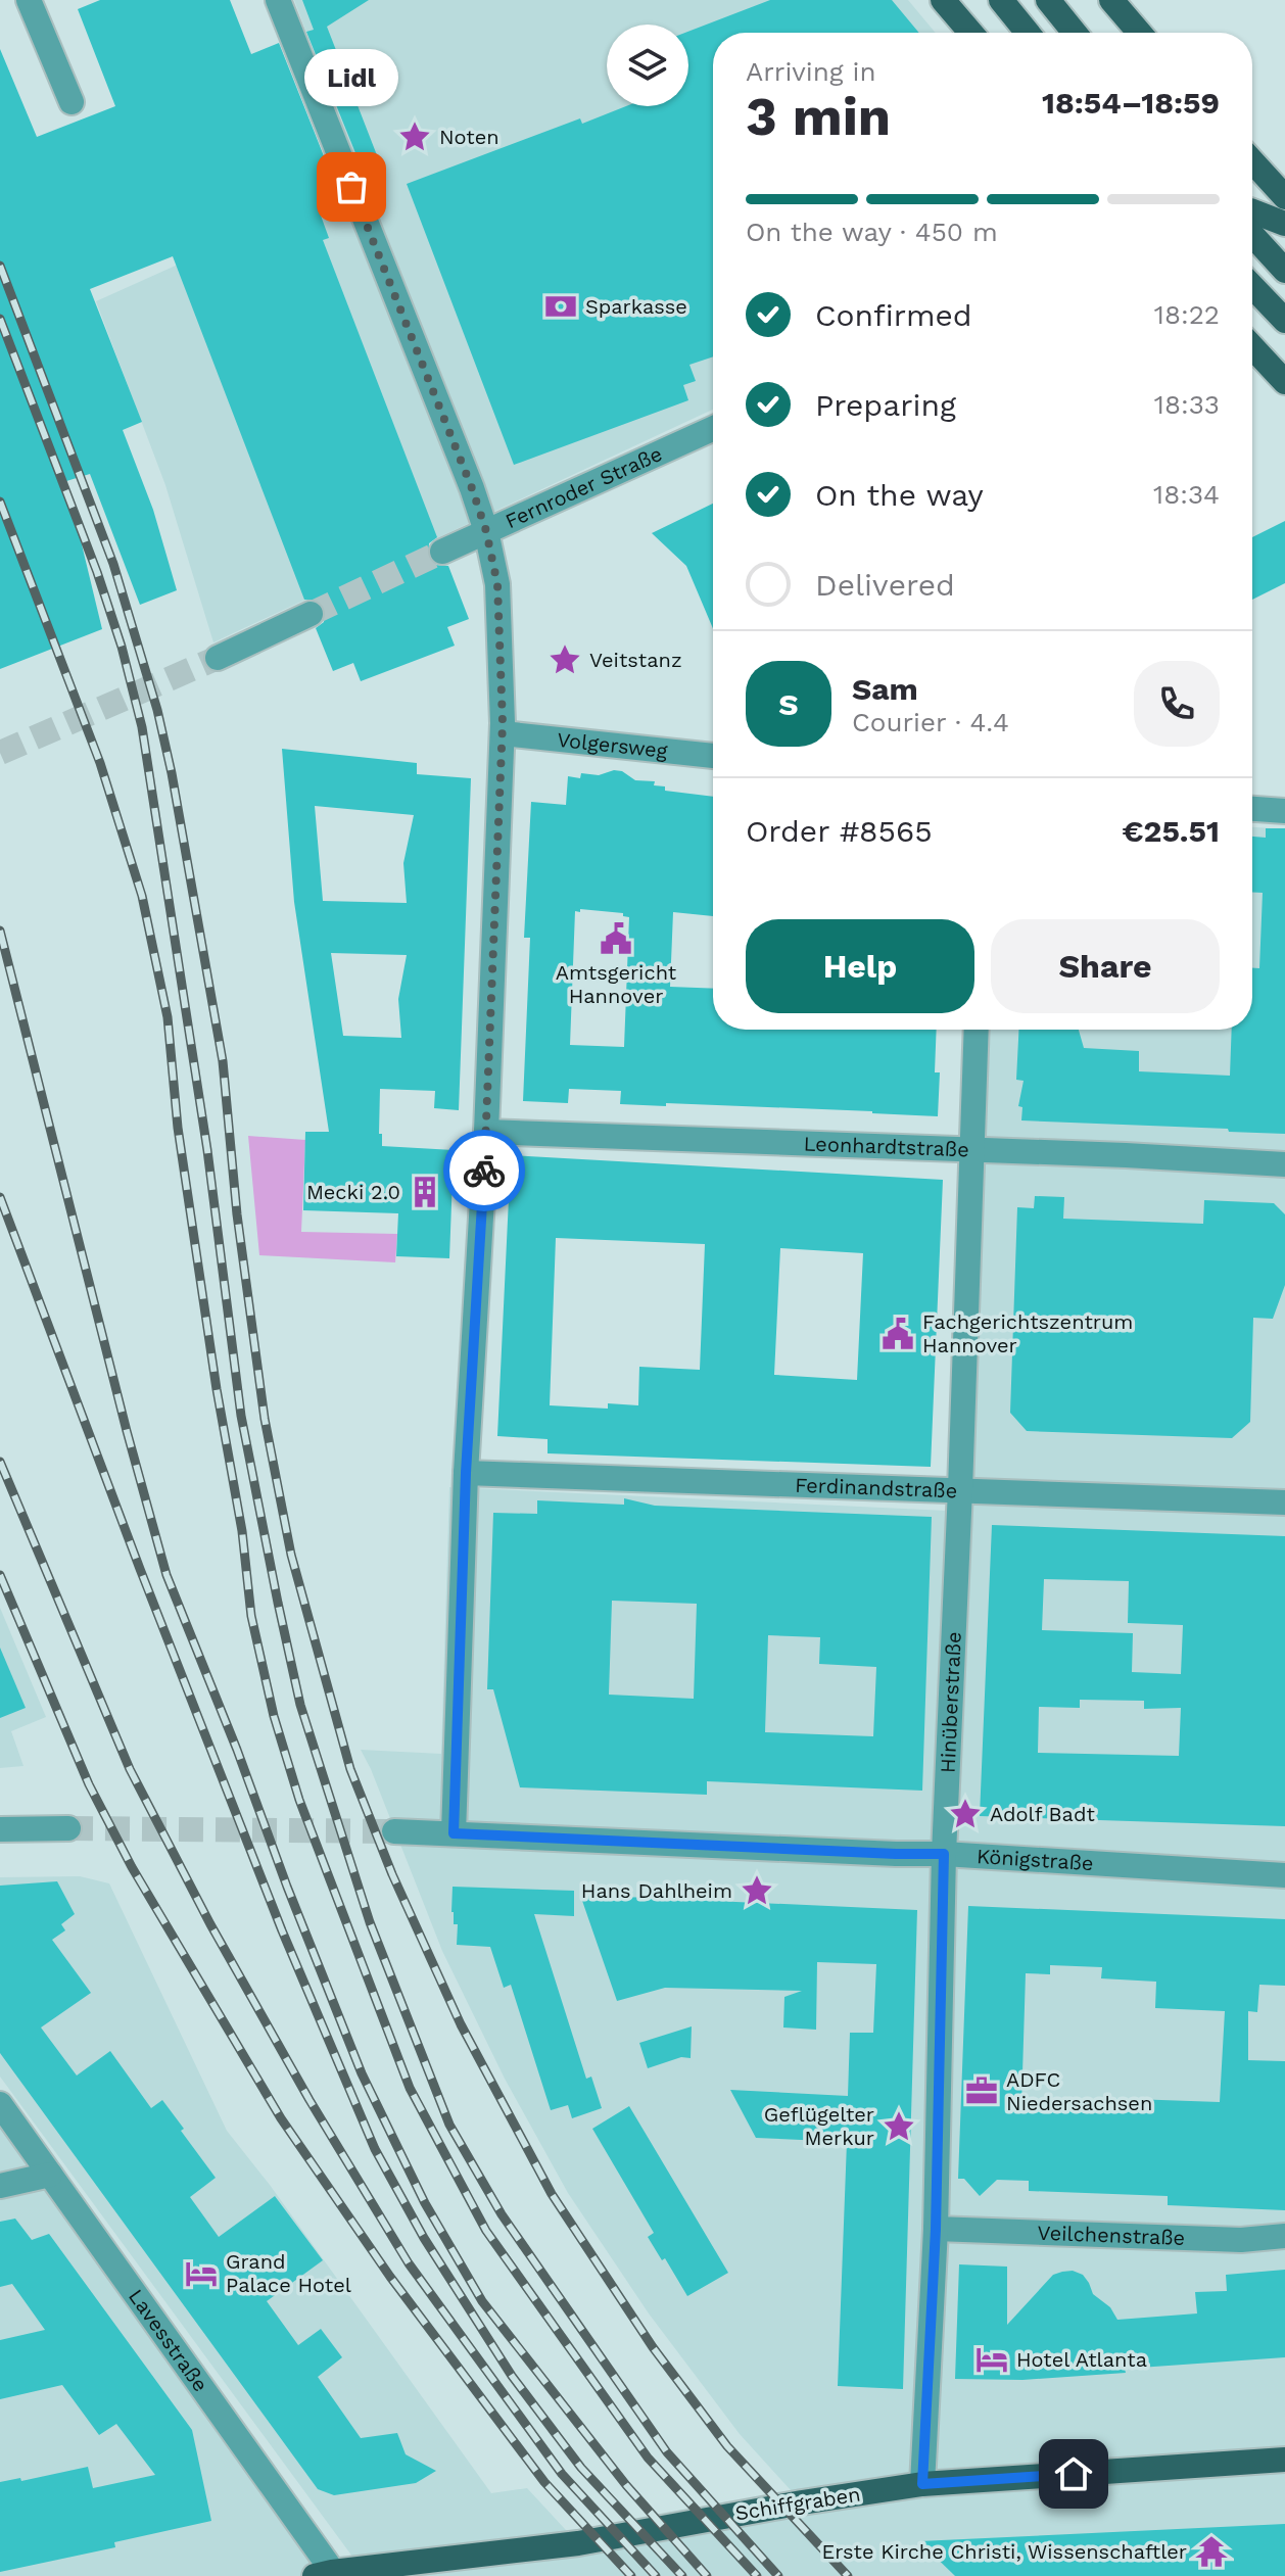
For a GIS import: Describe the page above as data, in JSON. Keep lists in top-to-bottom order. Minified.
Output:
{"streets":{"main road":["Schiffgraben"],"street":["Fernroder Straße","Volgersweg","Leonhardtstraße","Ferdinandstraße","Hinüberstraße","Königstraße","Veilchenstraße","Lavesstraße"]},"crossings":[["Leonhardtstraße","Hinüberstraße"],["Ferdinandstraße","Hinüberstraße"],["Hinüberstraße","Königstraße"],["Hinüberstraße","Veilchenstraße"],["Hinüberstraße","Schiffgraben"],["Lavesstraße","Schiffgraben"]],"places":{"place":["Noten","Veitstanz","Adolf Badt","Hans Dahlheim","Geflügelter Merkur"],"other":["Lidl"],"bank":["Sparkasse"],"public building":["Amtsgericht Hannover","Fachgerichtszentrum Hannover"],"building":["Mecki 2.0"],"office":["ADFC Niedersachsen"],"hotel":["Grand Palace Hotel","Hotel Atlanta"],"temple":["Erste Kirche Christi, Wissenschaftler"]},"page":{"heading":["3 min","Arriving in","18:54–18:59"],"panel":["Sam","Courier · 4.4","Order #8565","€25.51"],"bubble":"Lidl","bar":"On the way · 450 m","list":[["Confirmed","18:22"],["Preparing","18:33"],["On the way","18:34"],"Delivered"],"round":"S","buttons":["Help","Share"]}}
